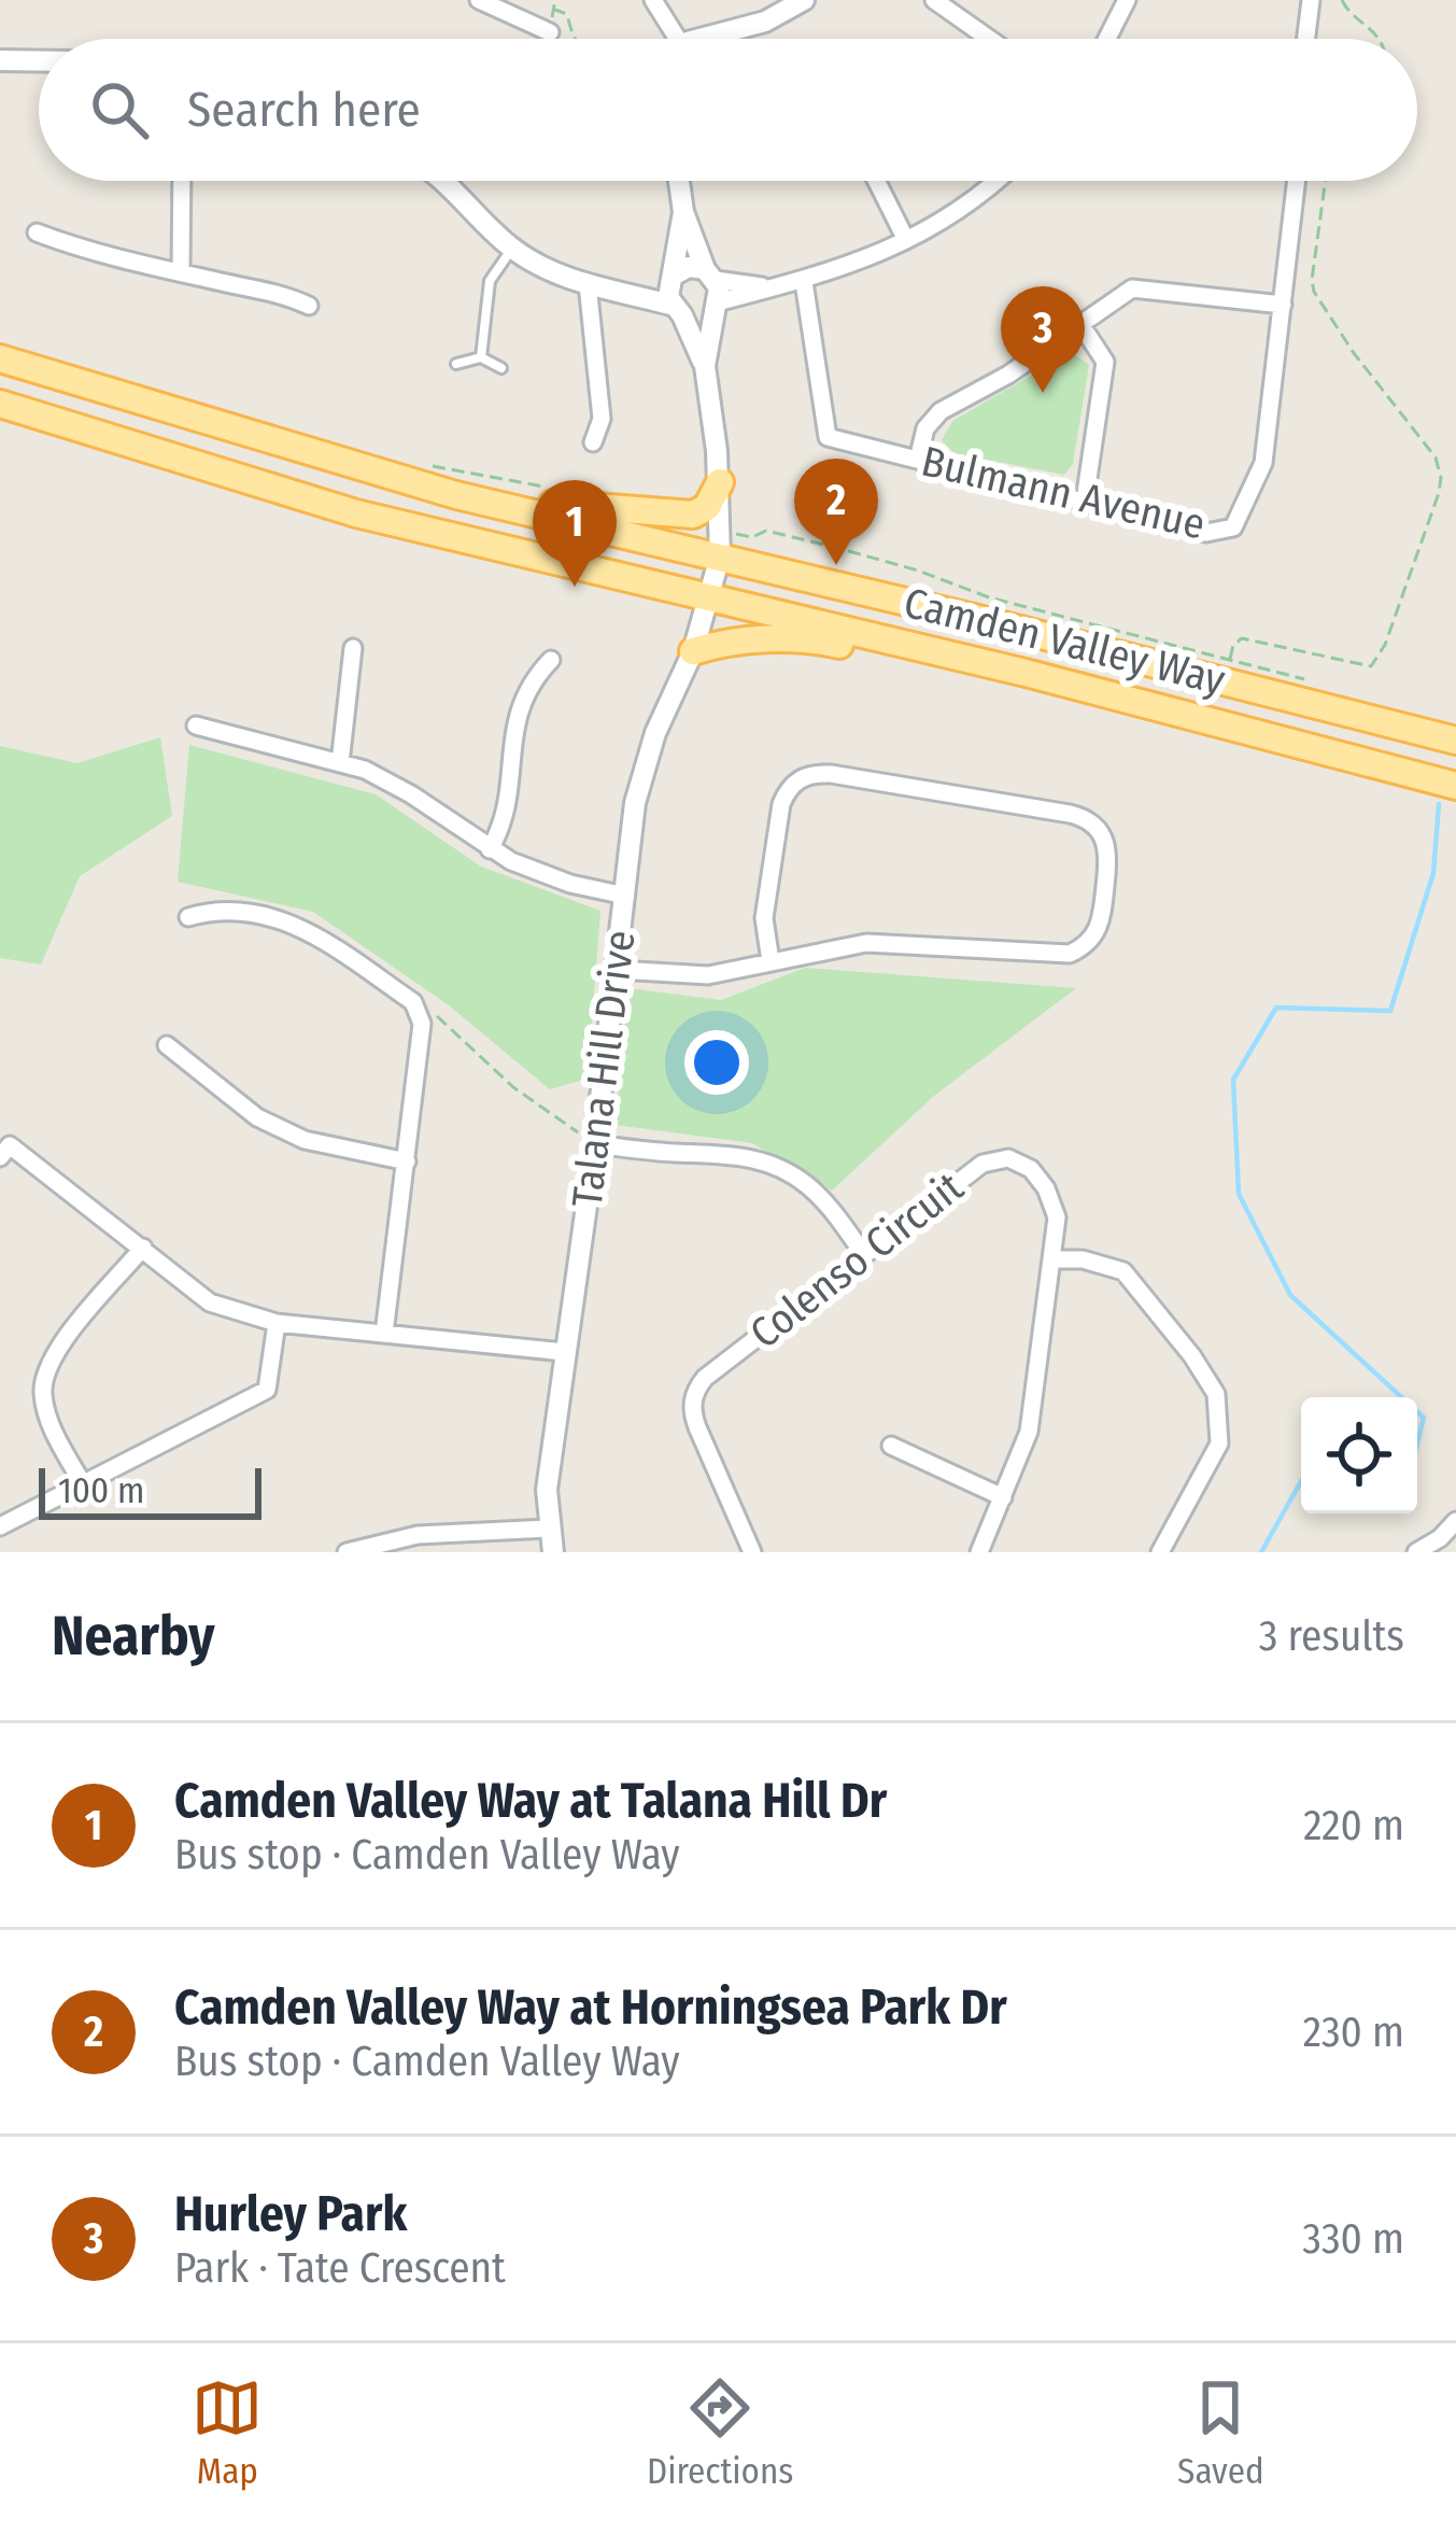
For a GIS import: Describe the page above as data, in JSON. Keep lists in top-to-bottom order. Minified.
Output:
{"streets":{"main road":["Camden Valley Way"],"street":["Bulmann Avenue","Talana Hill Drive","Colenso Circuit"]},"crossings":[["Camden Valley Way","Talana Hill Drive"]],"scale_bar":"100 m","page":{"search":"Search here","pins":["3","2","1"],"scale":"100 m","heading":["Nearby","3 results"],"list":[{"mark":"1","name":"Camden Valley Way at Talana Hill Dr","note":"Bus stop · Camden Valley Way","value":"220 m"},{"mark":"2","name":"Camden Valley Way at Horningsea Park Dr","note":"Bus stop · Camden Valley Way","value":"230 m"},{"mark":"3","name":"Hurley Park","note":"Park · Tate Crescent","value":"330 m"}],"nav":["Map","Directions","Saved"]}}
